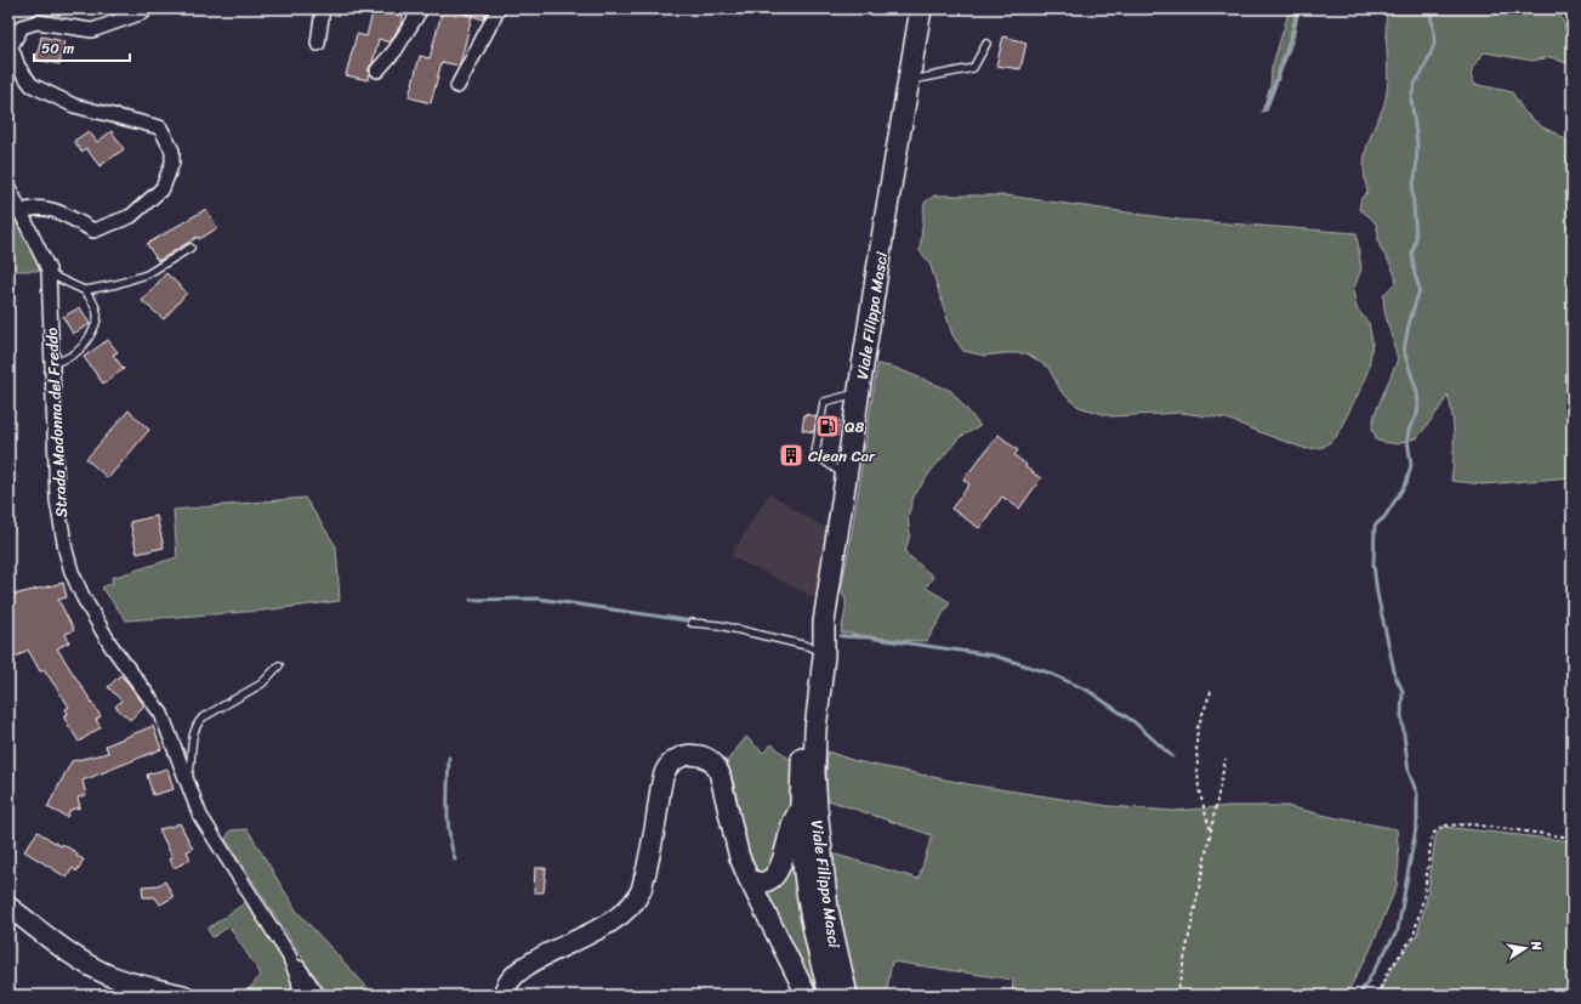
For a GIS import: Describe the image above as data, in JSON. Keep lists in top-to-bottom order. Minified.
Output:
{"streets":{"main road":["Viale Filippo Masci"],"street":["Strada Madonna del Freddo"]},"places":{"fuel station":["Q8"],"building":["Clean Car"]},"scale_bar":"50 m","north":"right"}
